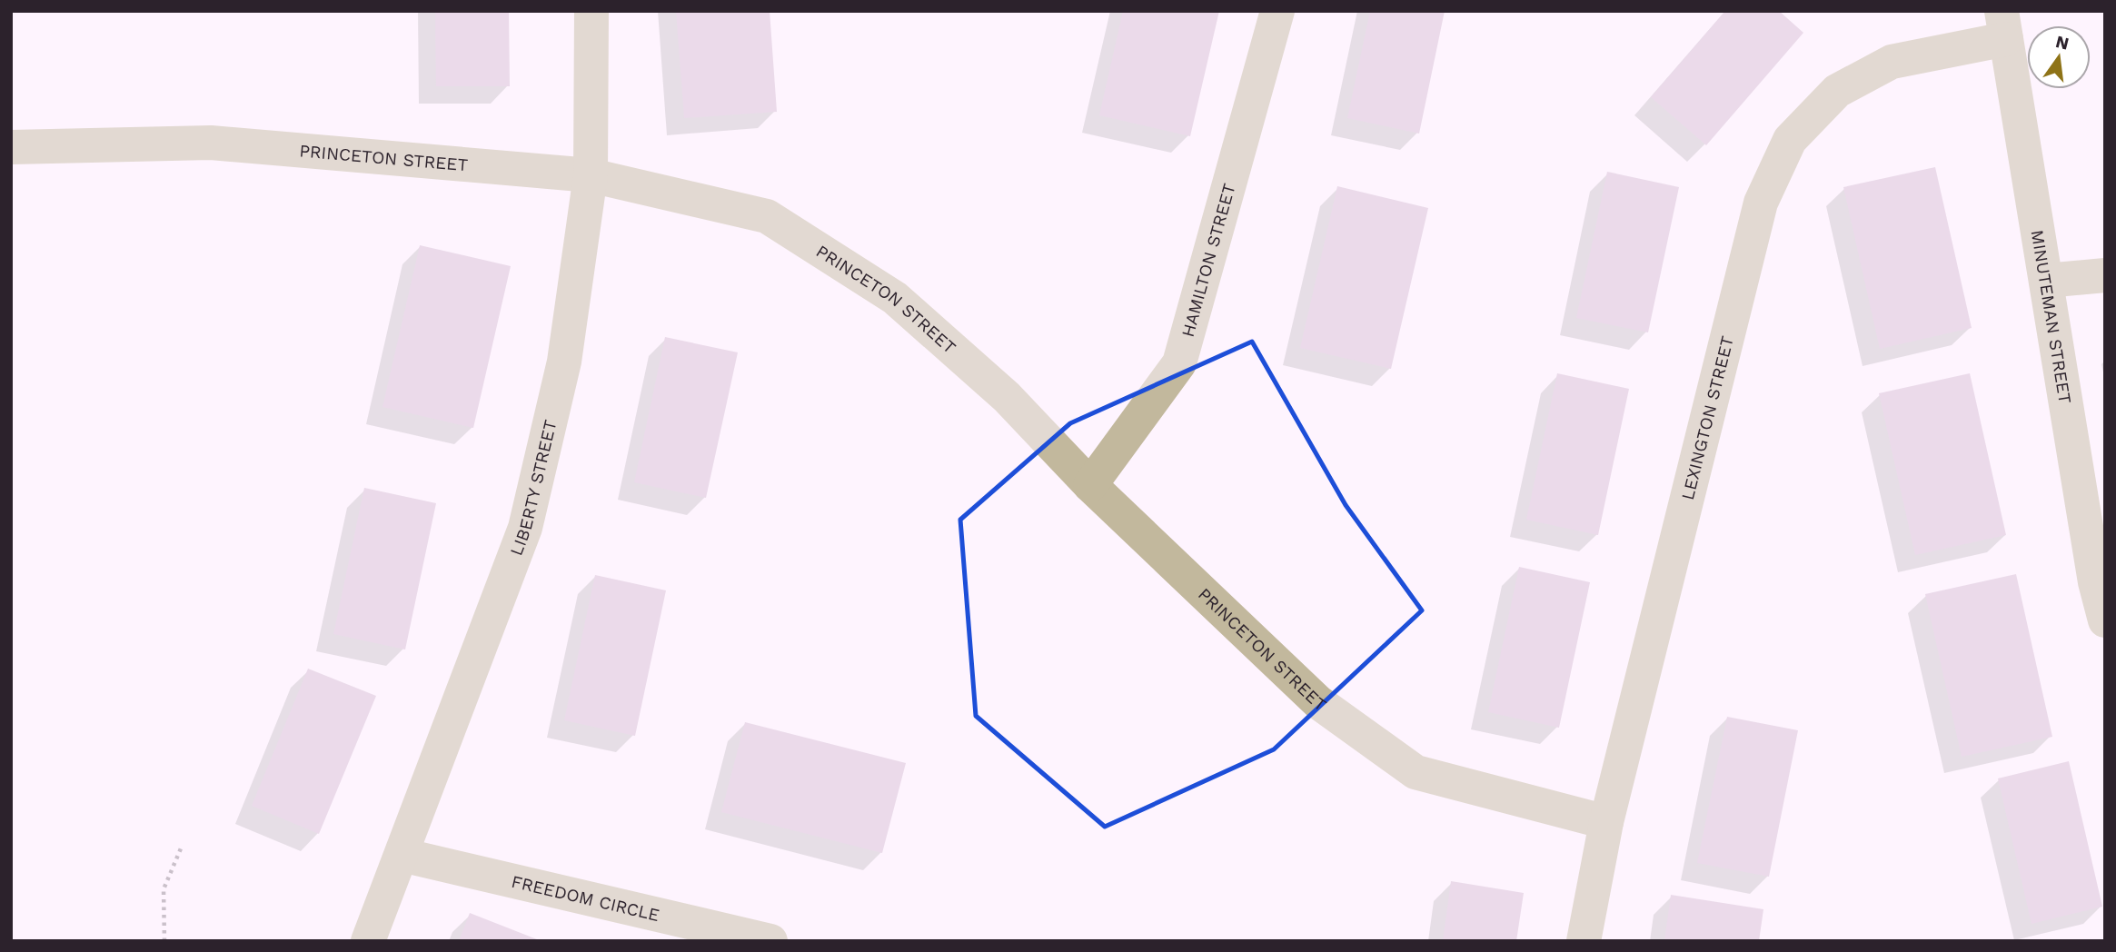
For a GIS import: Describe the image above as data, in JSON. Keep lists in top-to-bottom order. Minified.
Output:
{"streets":{"street":["PRINCETON STREET","HAMILTON STREET","MINUTEMAN STREET","LEXINGTON STREET","LIBERTY STREET","FREEDOM CIRCLE"]},"crossings":[["PRINCETON STREET","HAMILTON STREET"],["PRINCETON STREET","LEXINGTON STREET"],["PRINCETON STREET","LIBERTY STREET"],["MINUTEMAN STREET","LEXINGTON STREET"],["LIBERTY STREET","FREEDOM CIRCLE"]],"north":"top"}
